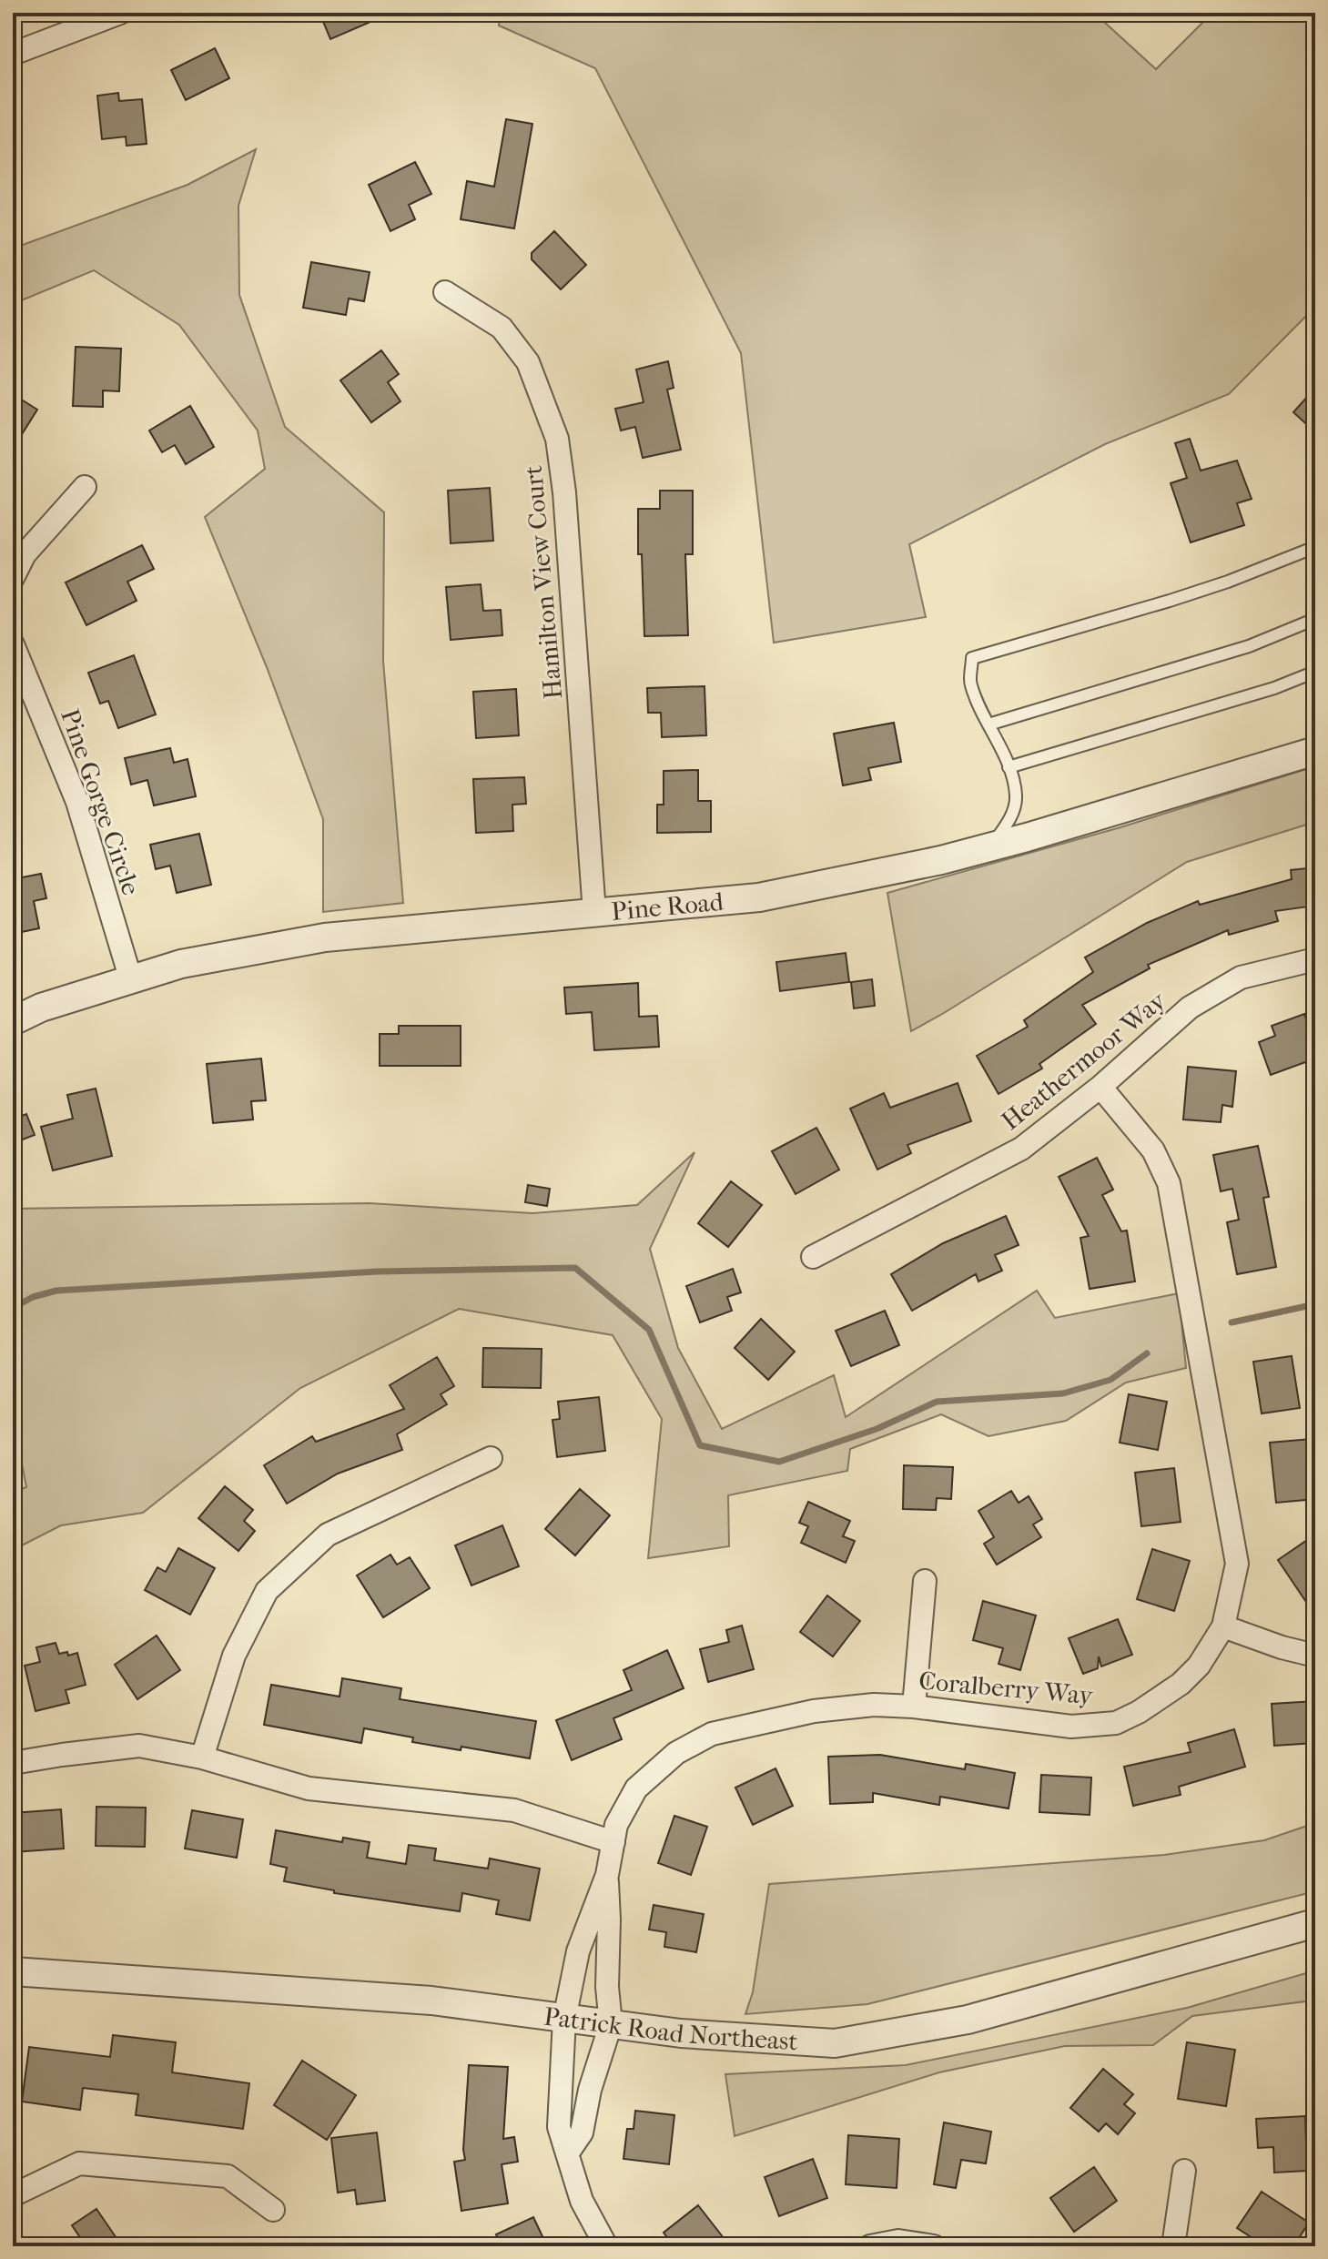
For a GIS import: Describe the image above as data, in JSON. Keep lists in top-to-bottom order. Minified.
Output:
{"streets":{"street":["Hamilton View Court","Pine Gorge Circle","Pine Road","Heathermoor Way","Coralberry Way","Patrick Road Northeast"]},"crossings":[["Hamilton View Court","Pine Road"],["Pine Gorge Circle","Pine Road"],["Heathermoor Way","Coralberry Way"],["Coralberry Way","Patrick Road Northeast"]]}
